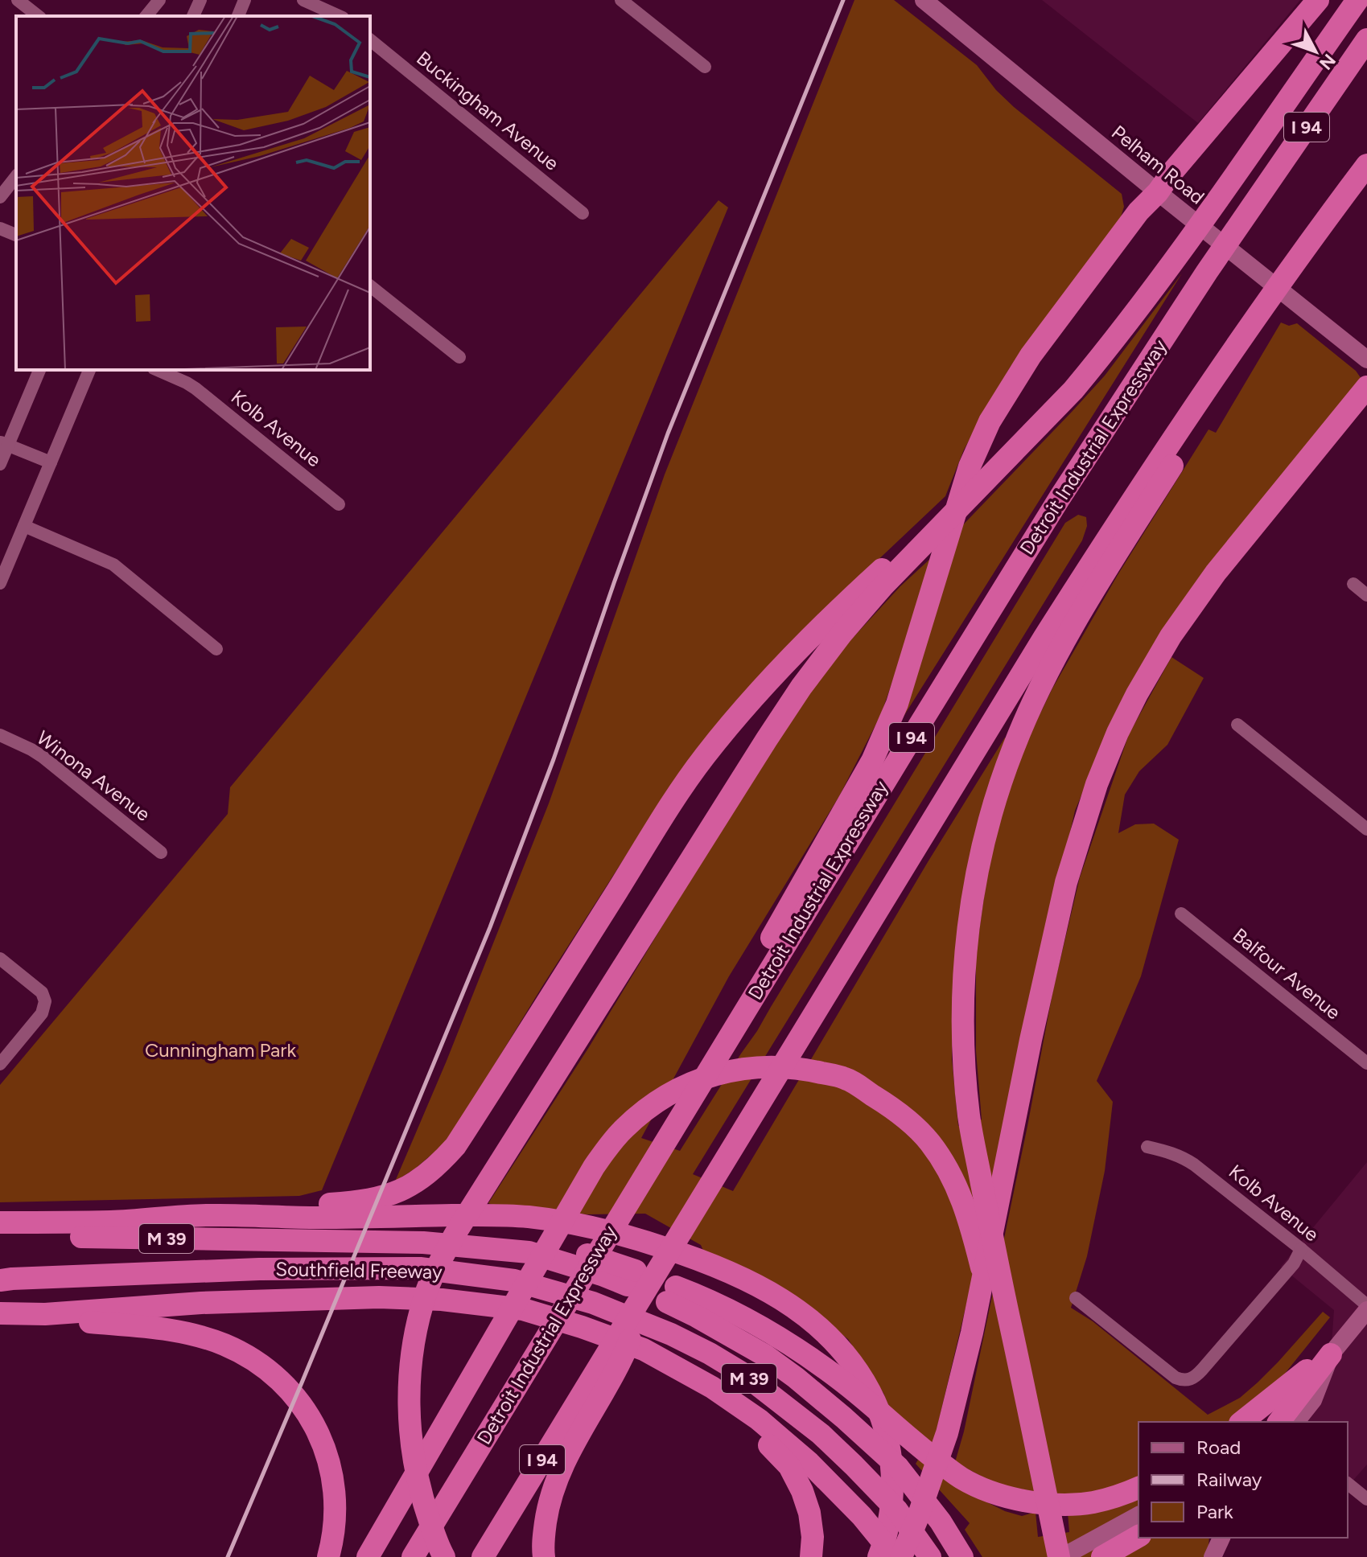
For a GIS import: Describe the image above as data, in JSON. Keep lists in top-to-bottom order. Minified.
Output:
{"streets":{"highway":["I 94","Detroit Industrial Expressway","M 39","Southfield Freeway"],"main road":["Pelham Road"],"street":["Buckingham Avenue","Kolb Avenue","Winona Avenue","Balfour Avenue"]},"parks":["Cunningham Park"],"legend":["Road","Railway","Park"],"north":"bottom right"}
